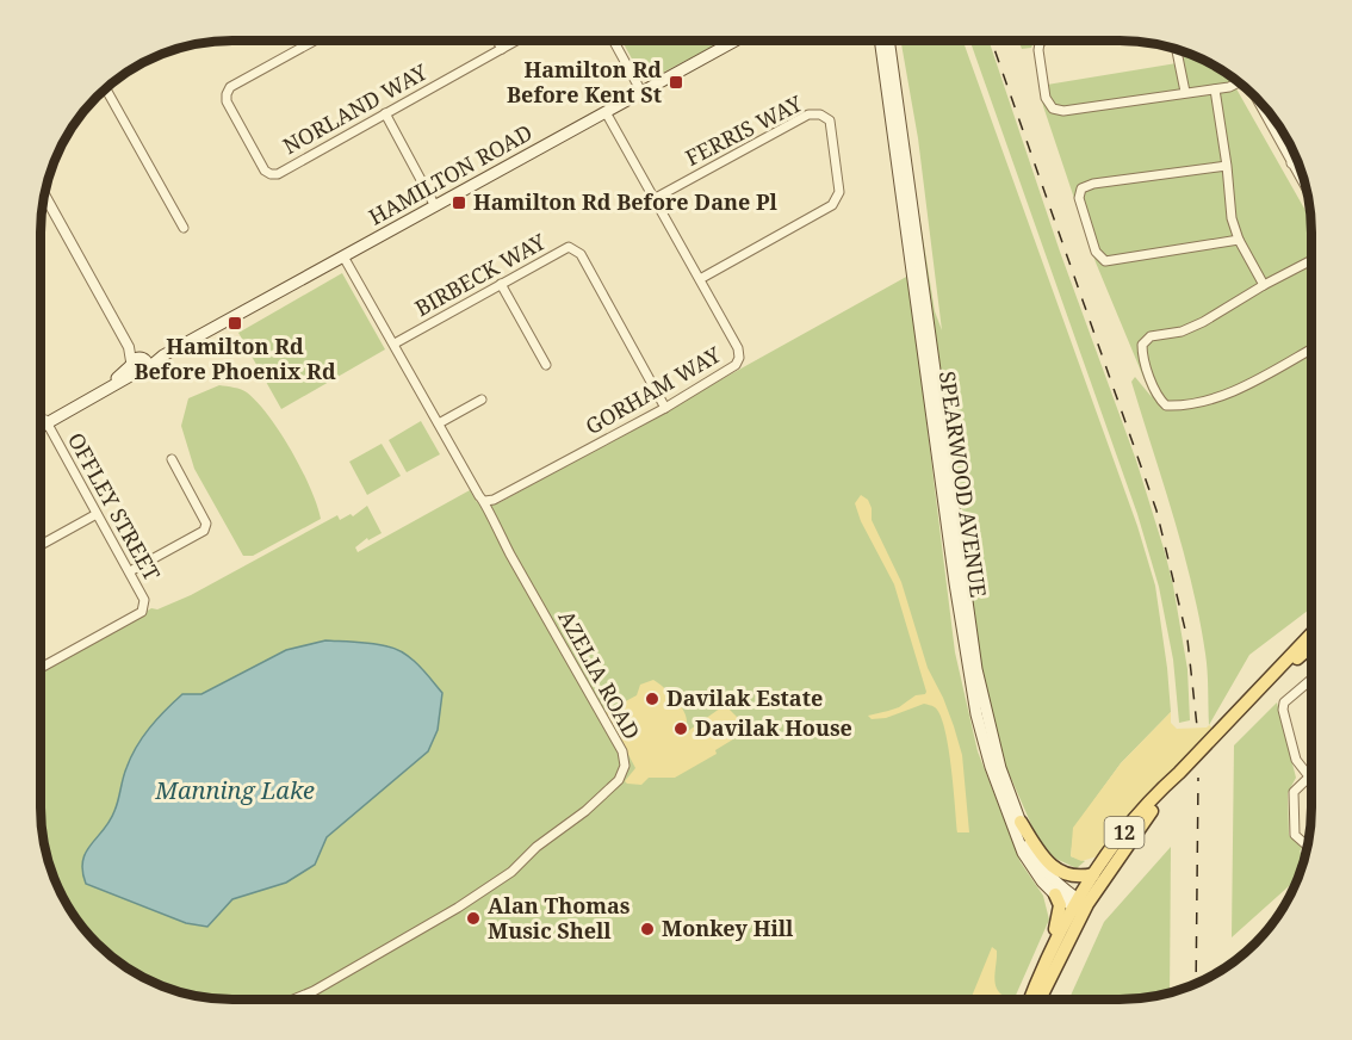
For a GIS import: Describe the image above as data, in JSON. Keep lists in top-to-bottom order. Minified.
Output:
{"streets":{"main road":["HAMILTON ROAD","SPEARWOOD AVENUE","12"],"street":["NORLAND WAY","FERRIS WAY","BIRBECK WAY","GORHAM WAY","OFFLEY STREET","AZELIA ROAD"]},"crossings":[["FERRIS WAY","GORHAM WAY"],["HAMILTON ROAD","GORHAM WAY"],["HAMILTON ROAD","AZELIA ROAD"],["BIRBECK WAY","GORHAM WAY"],["BIRBECK WAY","AZELIA ROAD"],["GORHAM WAY","AZELIA ROAD"],["SPEARWOOD AVENUE","12"]],"water":["Manning Lake"],"places":{"transit":["Hamilton Rd Before Kent St","Hamilton Rd Before Dane Pl","Hamilton Rd Before Phoenix Rd"],"other":["Davilak Estate","Davilak House","Alan Thomas Music Shell","Monkey Hill"]}}
